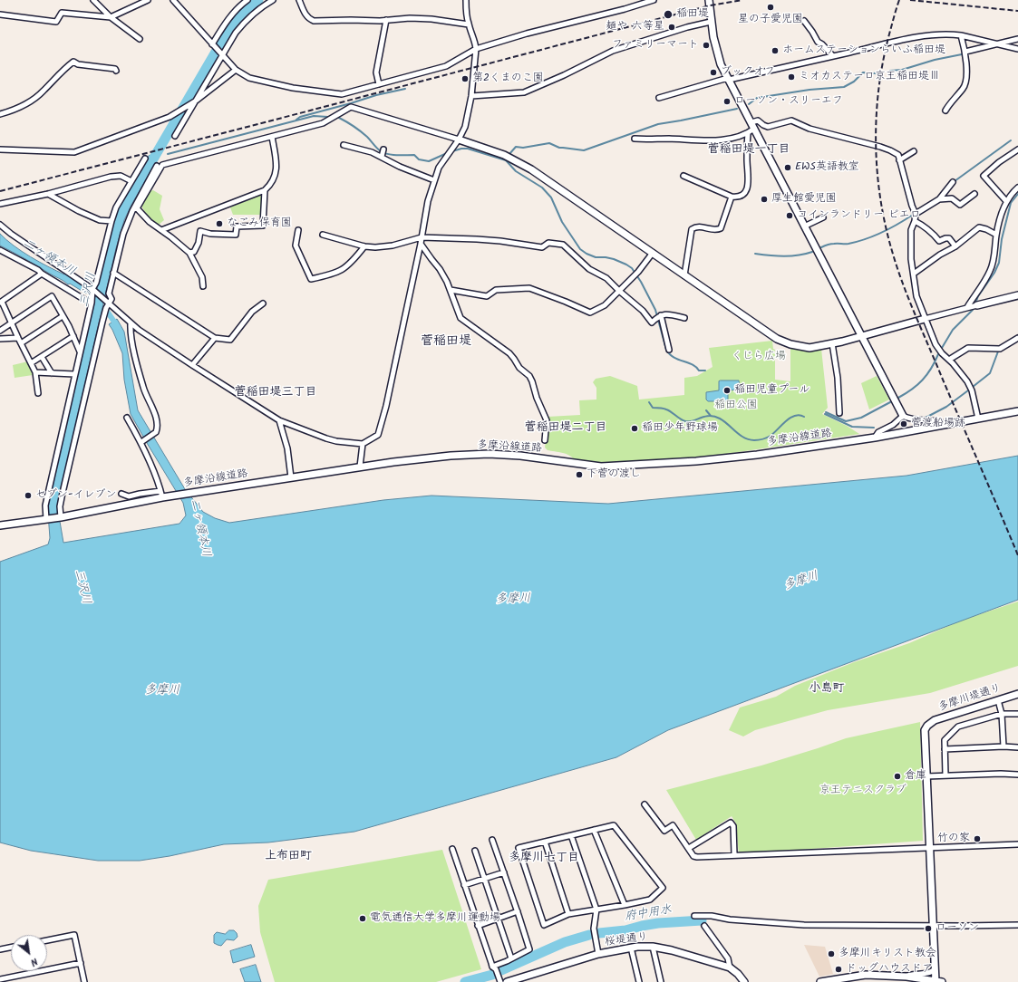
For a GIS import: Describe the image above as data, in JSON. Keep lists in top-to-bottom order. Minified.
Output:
{"streets":{"street":["多摩沿線道路","多摩川堤通り","桜堤通り"]},"districts":["菅稲田堤一丁目","菅稲田堤","菅稲田堤三丁目","菅稲田堤二丁目","小島町","上布田町","多摩川七丁目"],"water":["二ヶ領本川","三沢川","多摩川","府中用水"],"parks":["くじら広場","稲田公園","京王テニスクラブ"],"places":["星の子愛児園","稲田堤","麺や 六等星","ファミリーマート","ホームステーションらいふ稲田堤","ブックオフ","ミオカステーロ京王稲田堤Ⅲ","第2くまのこ園","ローソン・スリーエフ","EWS英語教室","厚生館愛児園","コインランドリー ピエロ","なごみ保育園","稲田児童プール","菅渡船場跡","稲田少年野球場","下菅の渡し","セブン-イレブン","倉庫","竹の家","電気通信大学多摩川運動場","ローソン","多摩川キリスト教会","ドッグハウスドア"],"north":"bottom right"}
